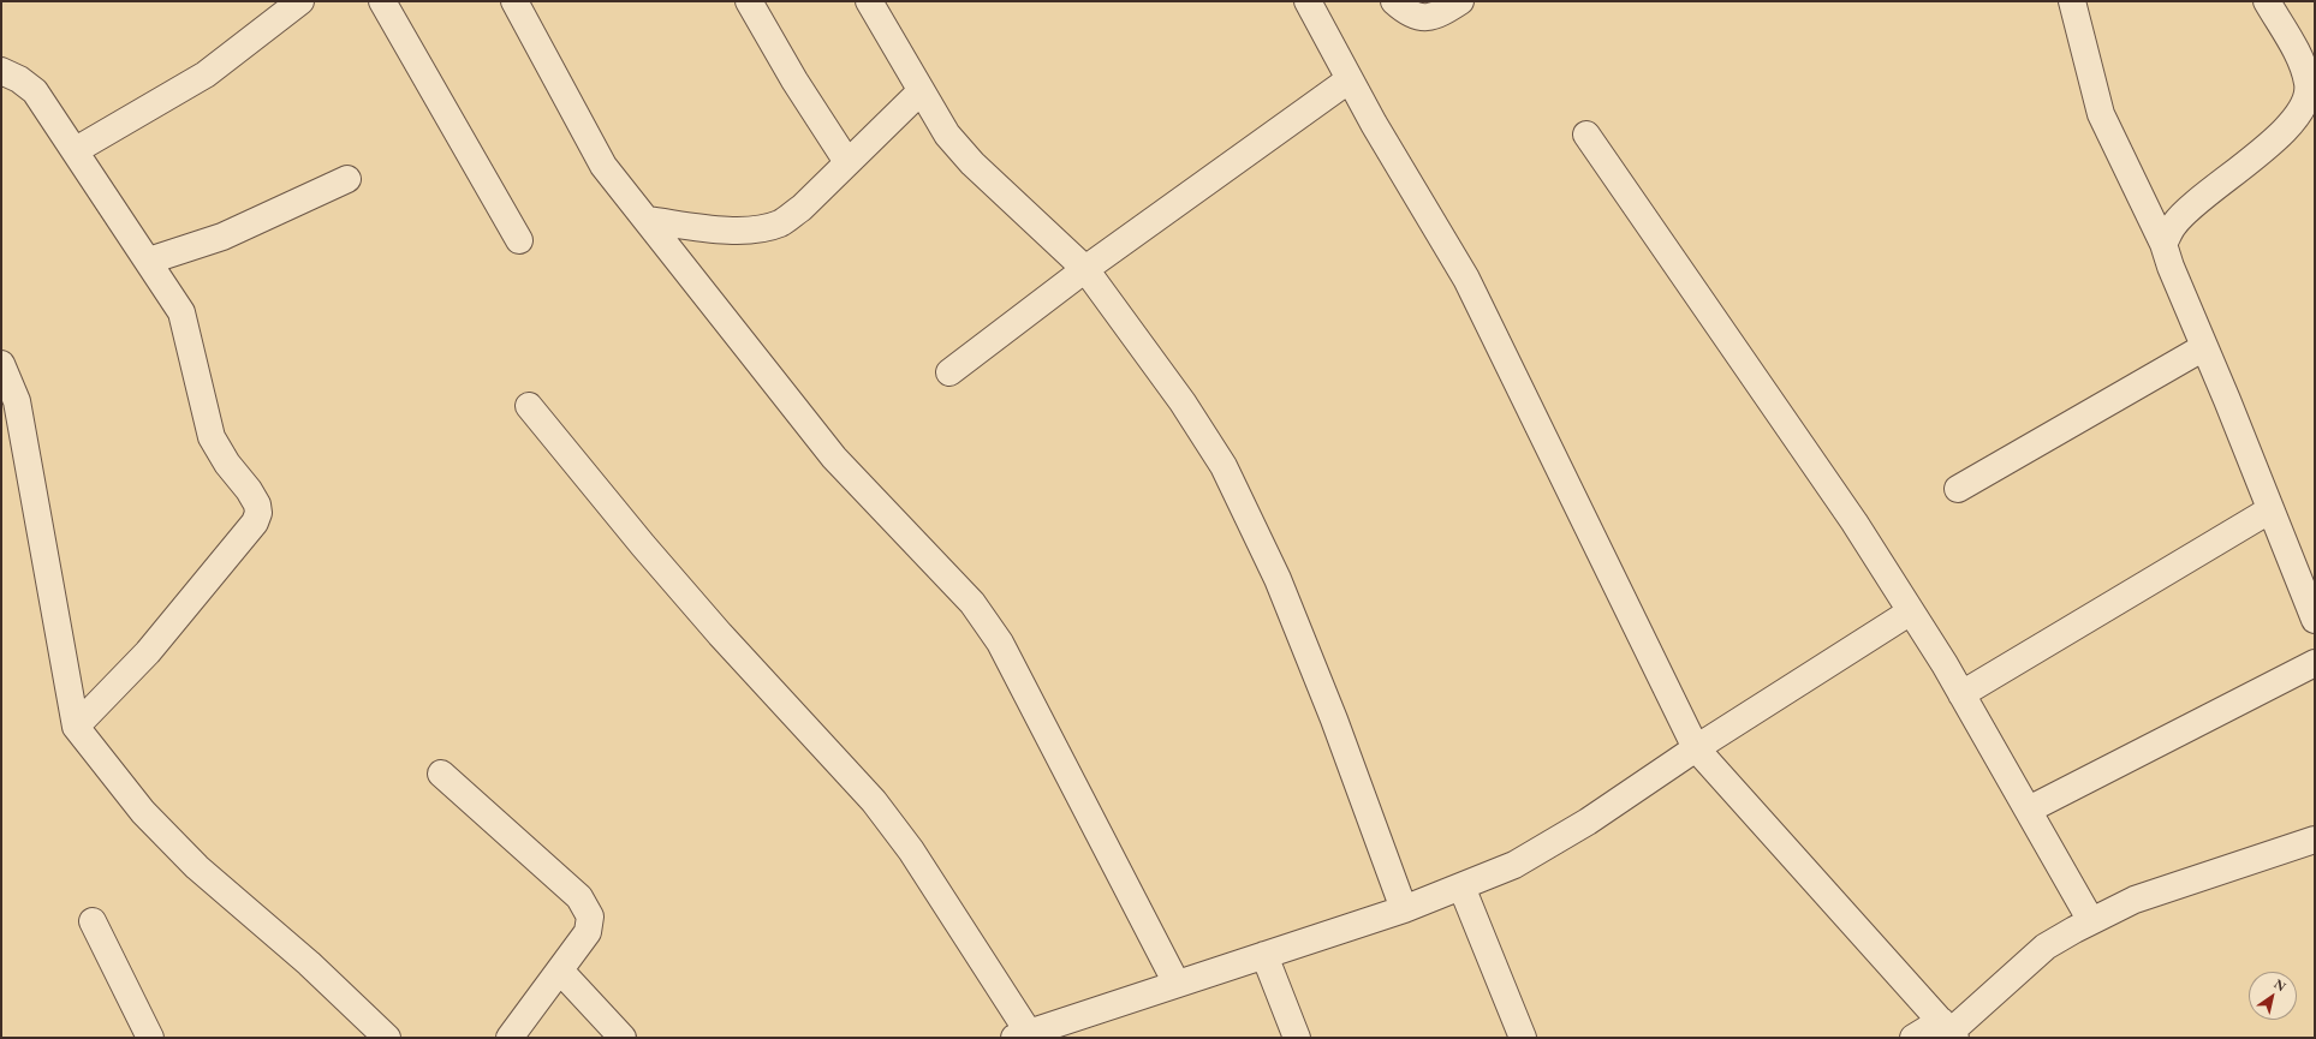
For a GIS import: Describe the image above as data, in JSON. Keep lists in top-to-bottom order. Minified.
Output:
{"north":"top right"}
